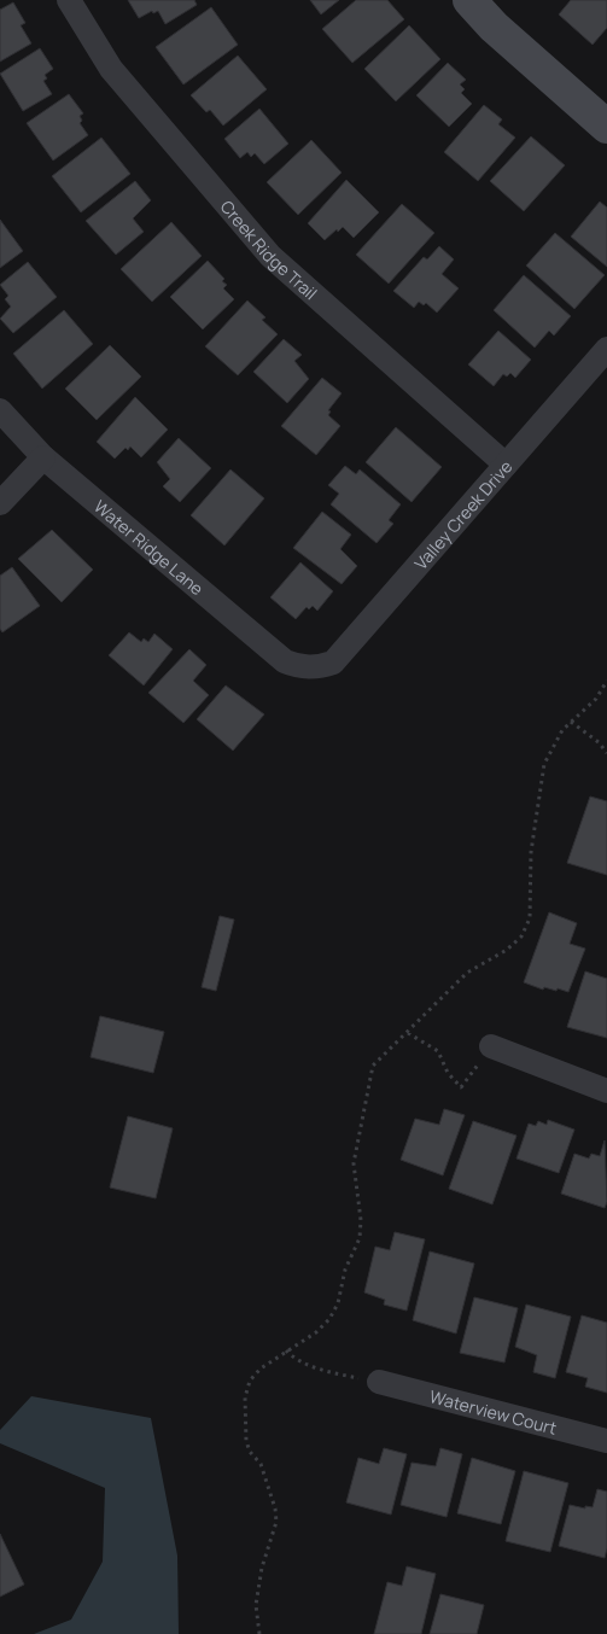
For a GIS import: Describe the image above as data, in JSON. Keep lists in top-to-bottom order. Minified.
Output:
{"streets":{"street":["Creek Ridge Trail","Valley Creek Drive","Water Ridge Lane","Waterview Court"]},"crossings":[["Creek Ridge Trail","Valley Creek Drive"],["Valley Creek Drive","Water Ridge Lane"]]}
